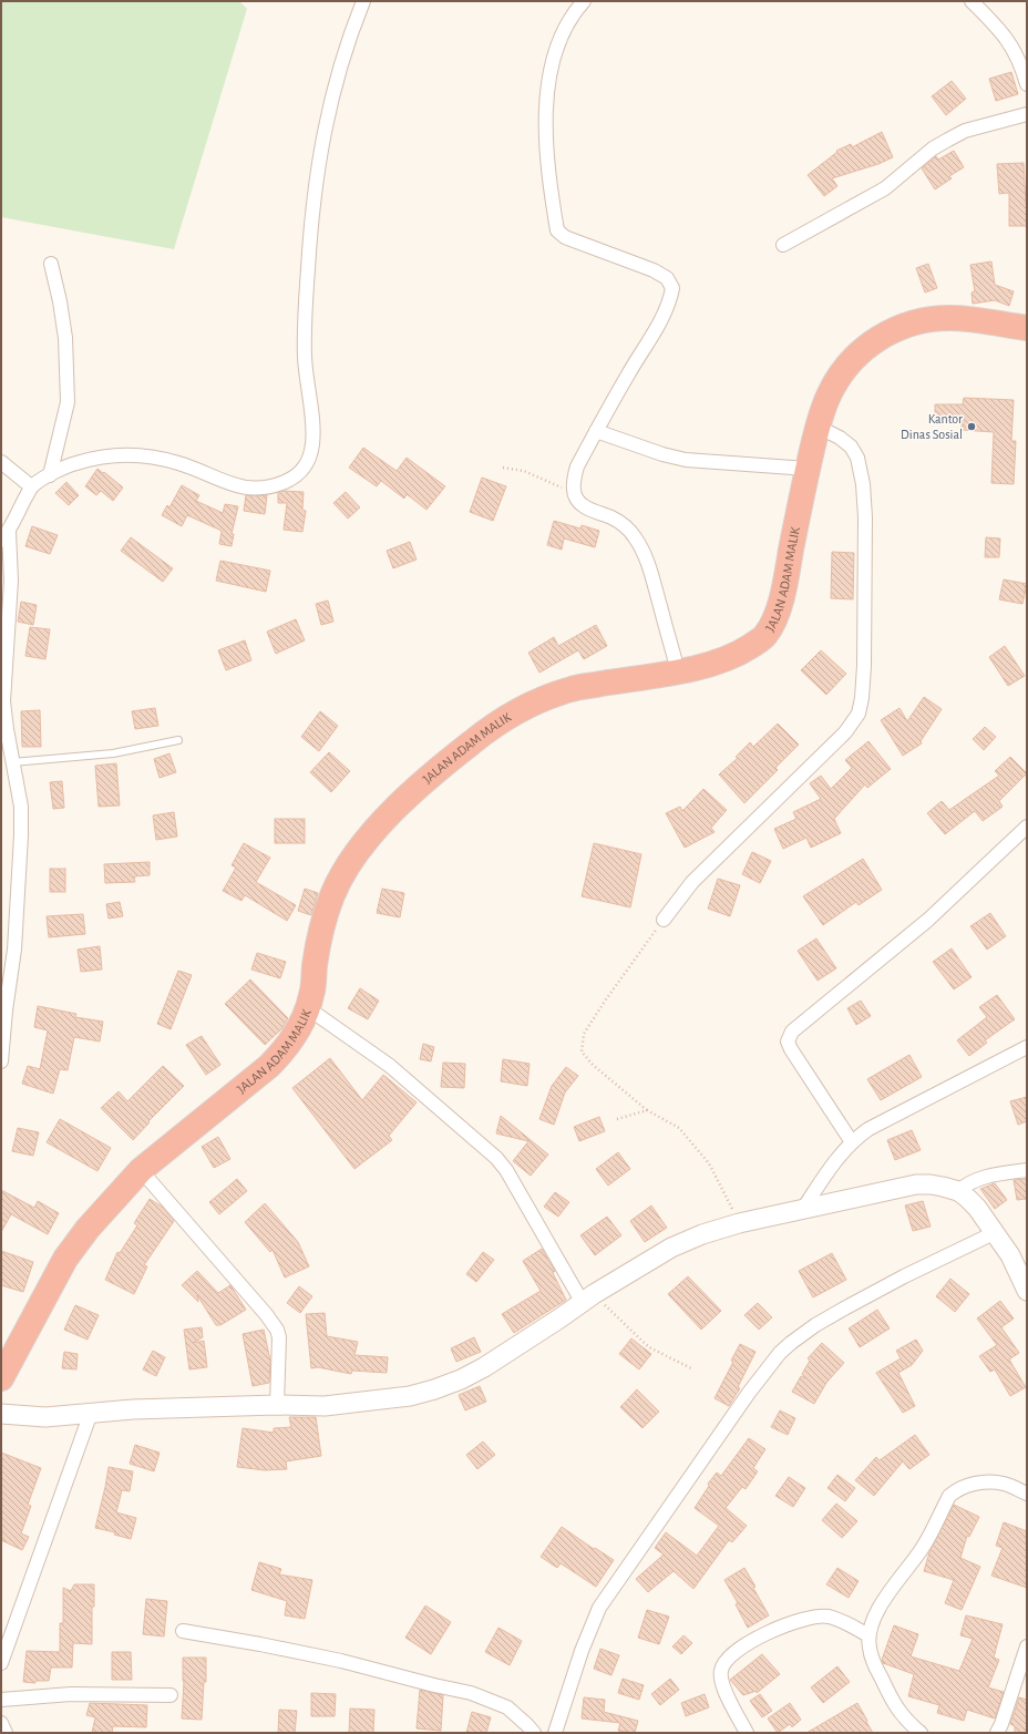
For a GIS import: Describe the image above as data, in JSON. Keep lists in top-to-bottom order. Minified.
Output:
{"streets":{"highway":["JALAN ADAM MALIK"]},"places":["Kantor Dinas Sosial"]}
